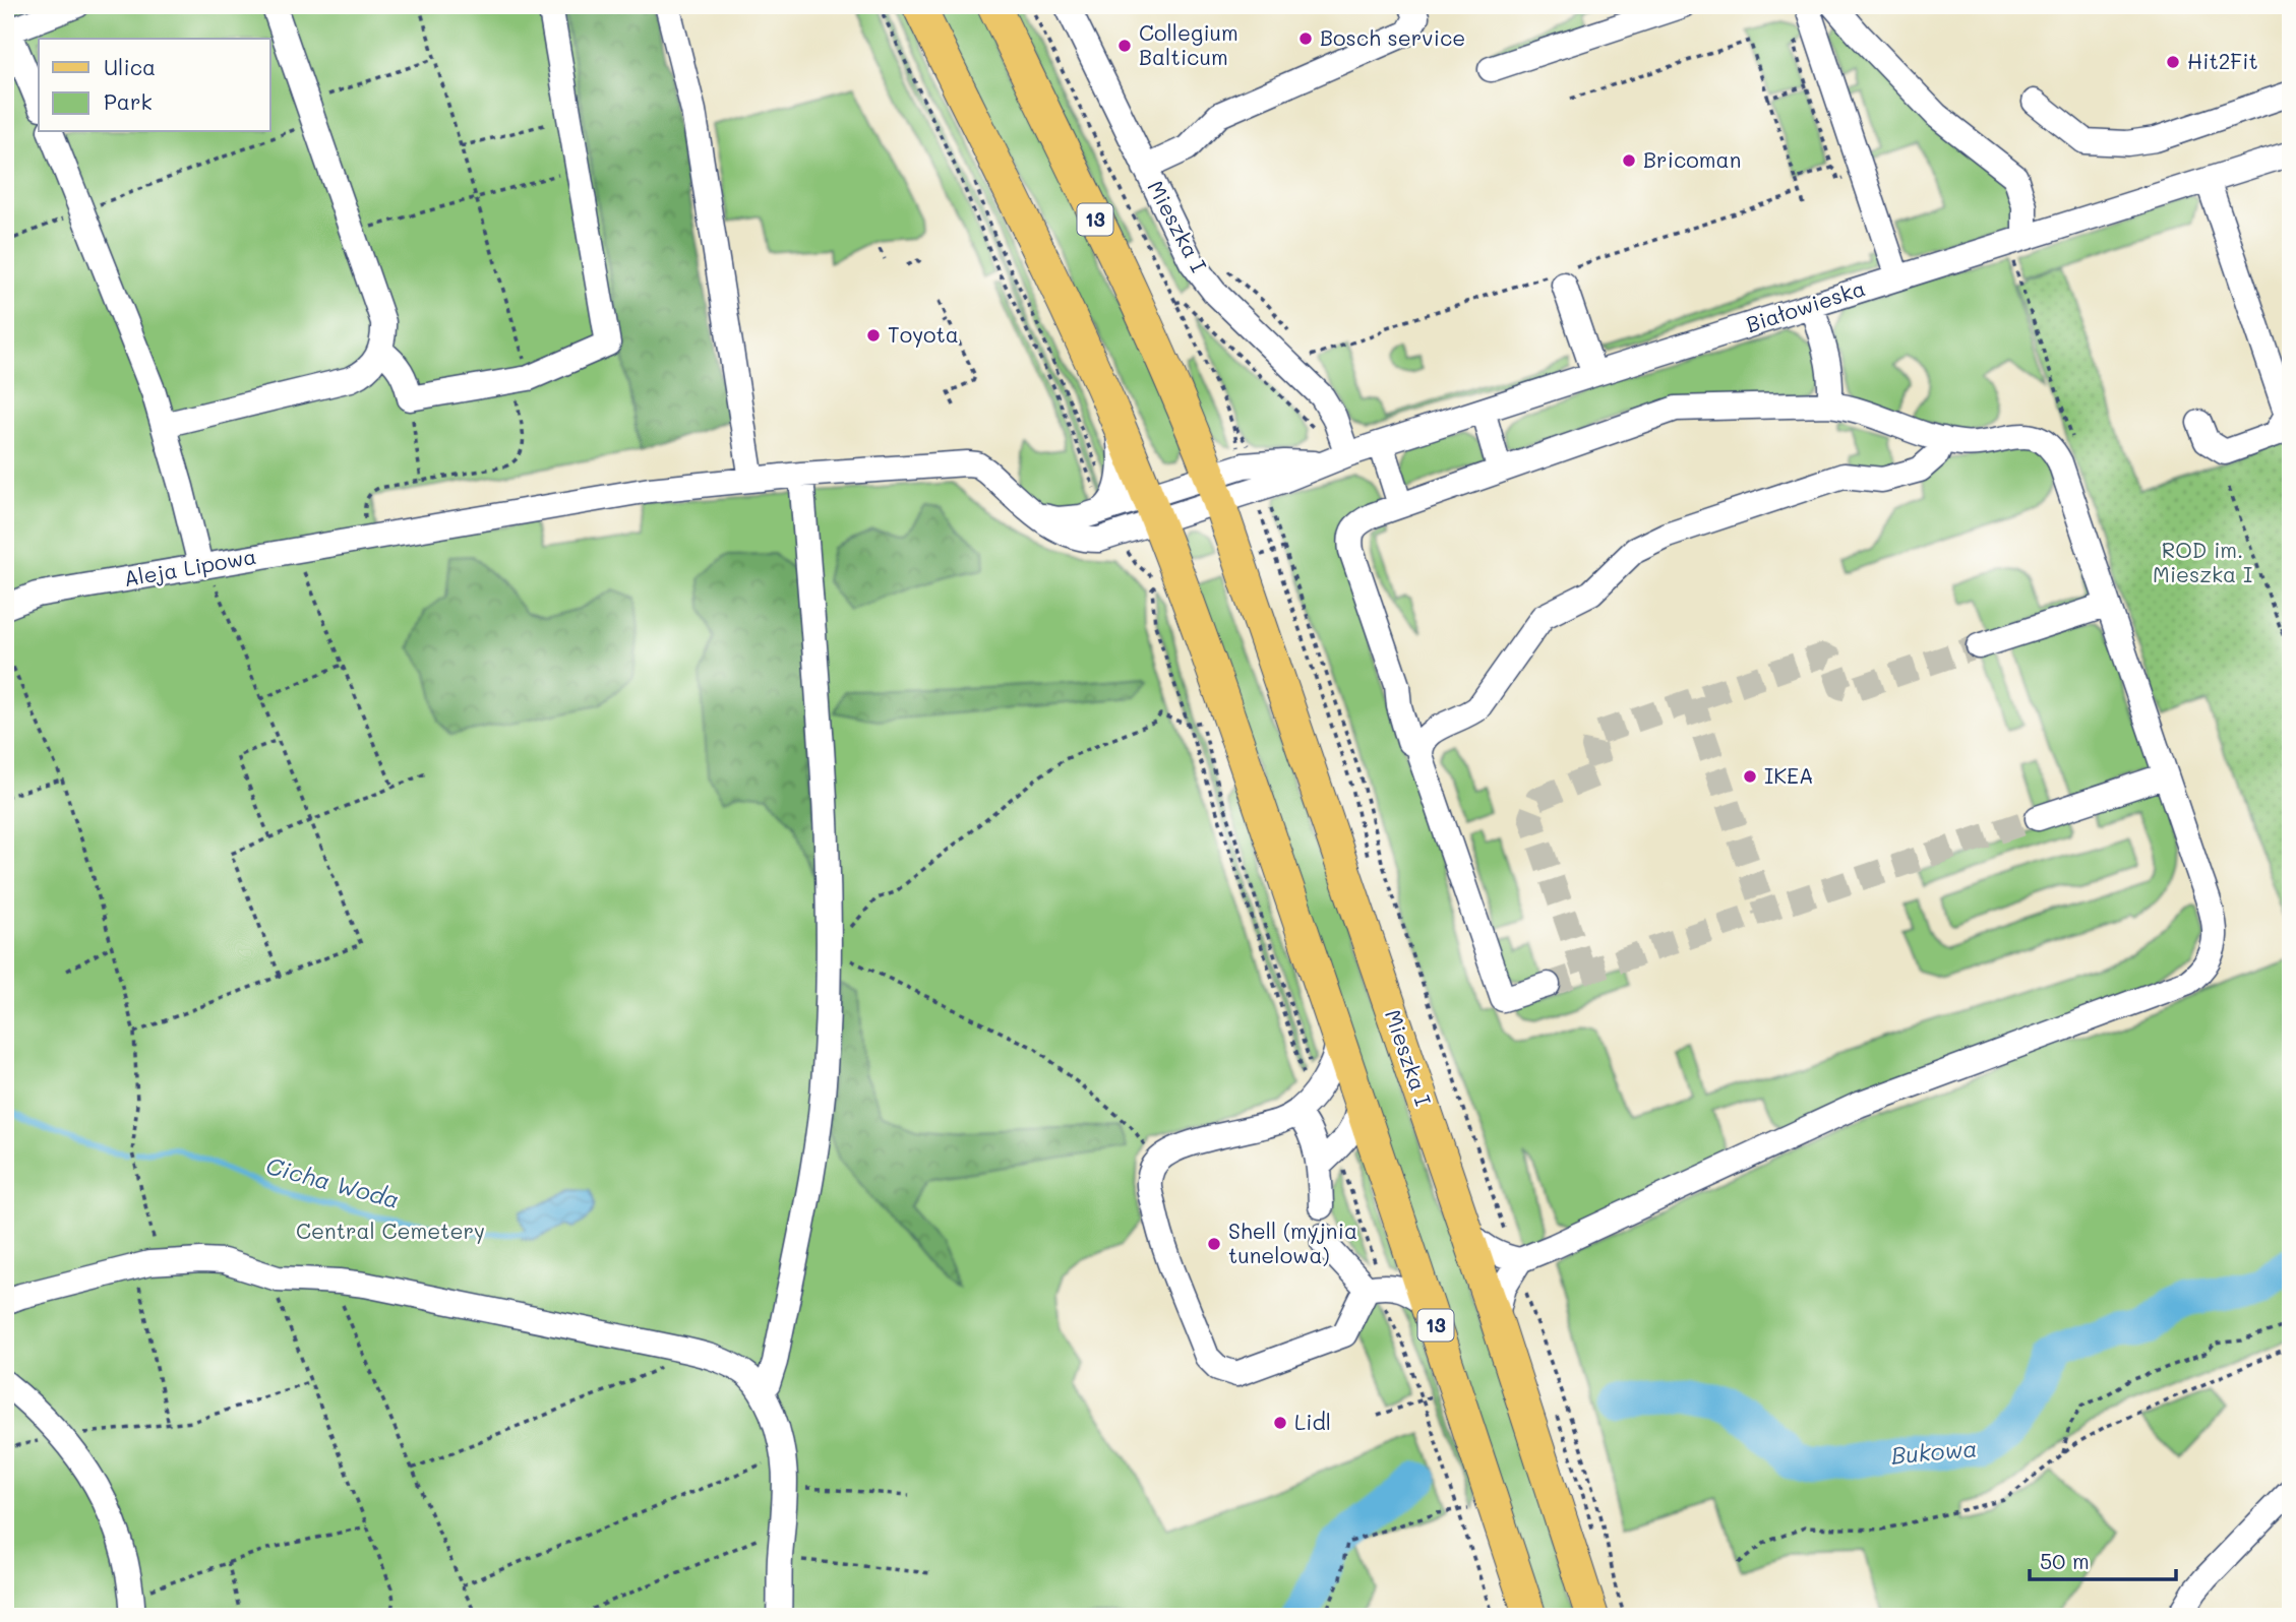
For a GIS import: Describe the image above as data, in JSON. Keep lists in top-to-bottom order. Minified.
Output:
{"streets":{"main road":["13","Mieszka I"],"street":["Białowieska","Aleja Lipowa"]},"crossings":[["Mieszka I","Białowieska"]],"water":["Cicha Woda","Bukowa"],"parks":["ROD im. Mieszka I","Central Cemetery"],"places":["Bosch service","Collegium Balticum","Hit2Fit","Bricoman","Toyota","IKEA","Shell (myjnia tunelowa)","Lidl"],"legend":["Ulica","Park"],"scale_bar":"50 m"}
